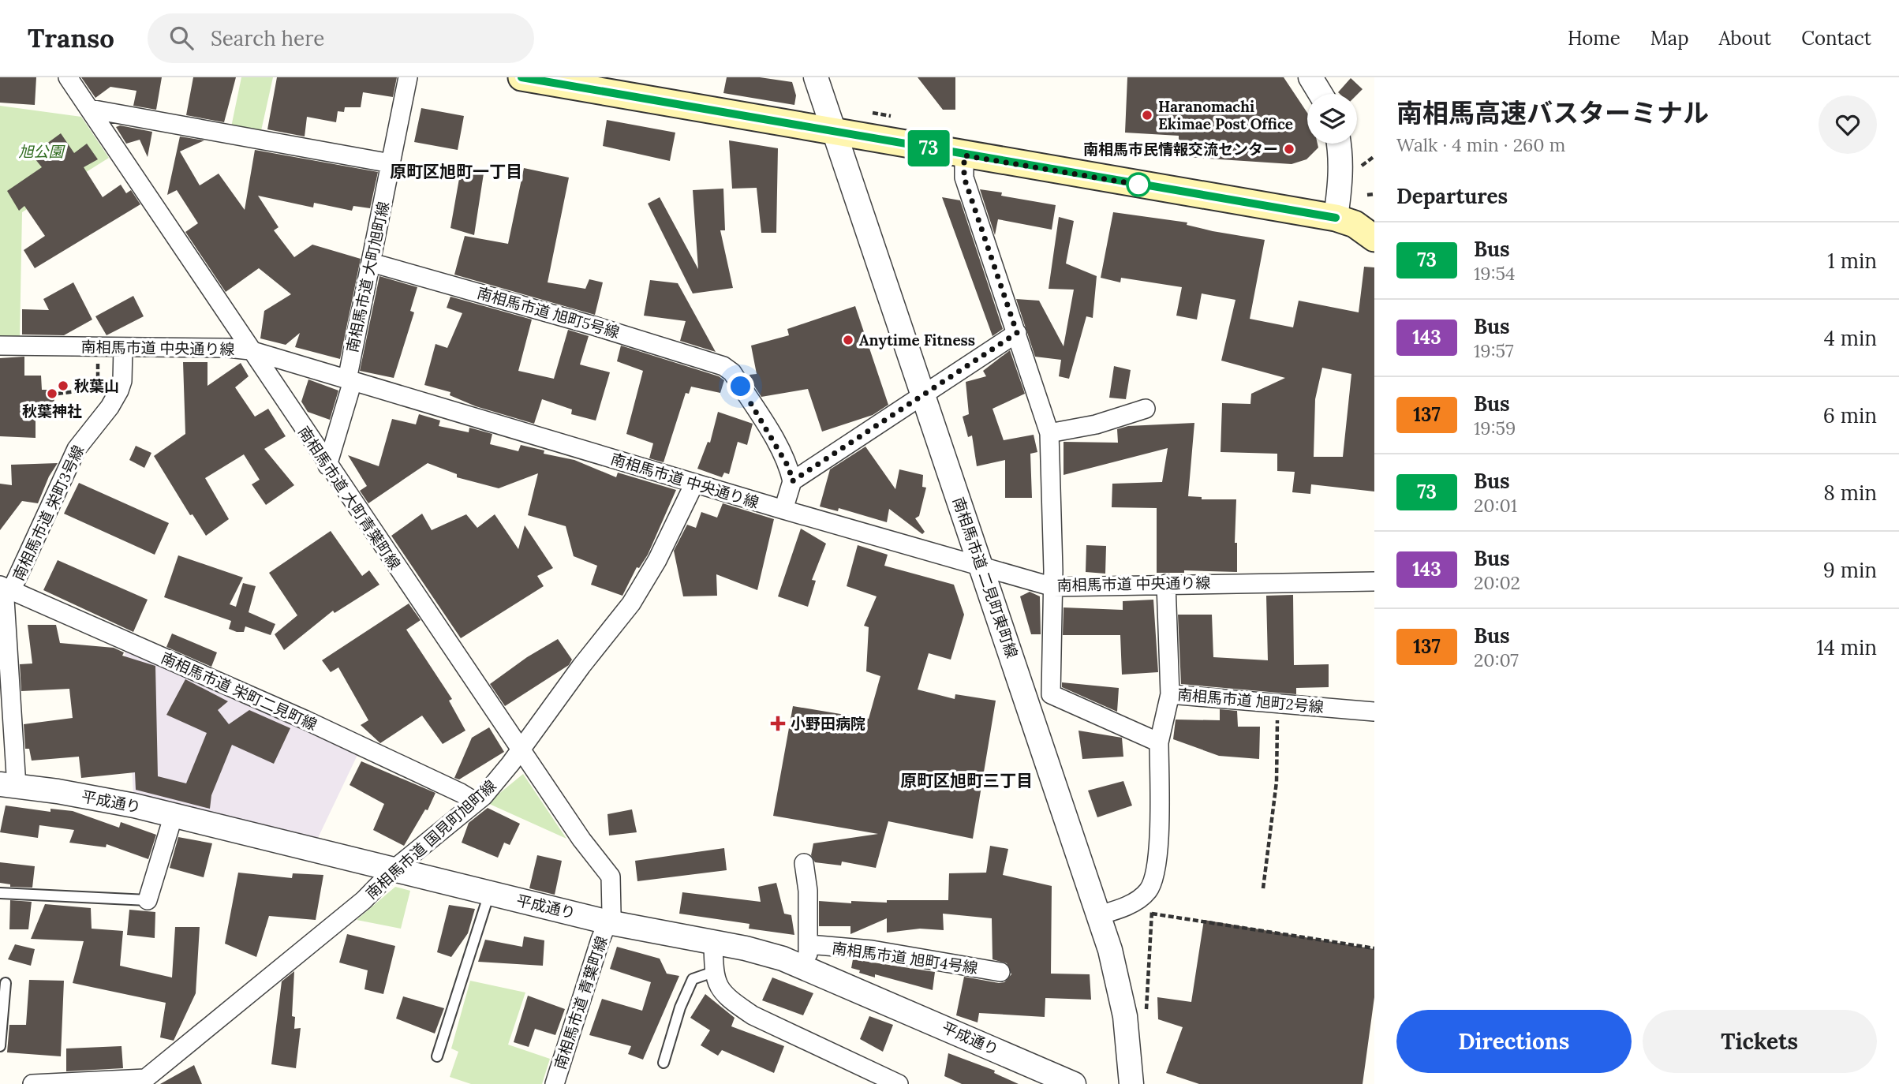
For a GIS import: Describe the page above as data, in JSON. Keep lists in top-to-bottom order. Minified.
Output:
{"streets":{"street":["南相馬市道 大町旭町線","南相馬市道 旭町5号線","南相馬市道 中央通り線","南相馬市道 大町青葉町線","南相馬市道 栄町3号線","南相馬市道 二見町東町線","南相馬市道 栄町二見町線","南相馬市道 旭町2号線","平成通り","南相馬市道 国見町旭町線","南相馬市道 旭町4号線","南相馬市道 青葉町線"]},"crossings":[["南相馬市道 大町旭町線","南相馬市道 旭町5号線"],["南相馬市道 大町旭町線","南相馬市道 中央通り線"],["南相馬市道 大町旭町線","南相馬市道 大町青葉町線"],["南相馬市道 中央通り線","南相馬市道 大町青葉町線"],["南相馬市道 中央通り線","南相馬市道 栄町3号線"],["南相馬市道 中央通り線","南相馬市道 二見町東町線"],["南相馬市道 中央通り線","南相馬市道 旭町2号線"],["南相馬市道 中央通り線","南相馬市道 国見町旭町線"],["南相馬市道 大町青葉町線","平成通り"],["南相馬市道 大町青葉町線","南相馬市道 国見町旭町線"],["南相馬市道 大町青葉町線","南相馬市道 青葉町線"],["南相馬市道 栄町3号線","南相馬市道 栄町二見町線"],["南相馬市道 栄町二見町線","南相馬市道 国見町旭町線"],["平成通り","南相馬市道 国見町旭町線"],["平成通り","南相馬市道 青葉町線"]],"districts":["原町区旭町一丁目","原町区旭町三丁目"],"parks":["旭公園"],"places":{"other":["Haranomachi Ekimae Post Office","南相馬市民情報交流センター","Anytime Fitness","秋葉山","秋葉神社"],"health":["小野田病院"]},"lines":["bus line 73"],"page":{"header":"Transo","search":"Search here","nav":["Home","Map","About","Contact"],"on_map":"73","heading":[["南相馬高速バスターミナル","Walk · 4 min · 260 m"],"Departures"],"list":[{"mark":"73","name":"Bus","note":"19:54","value":"1 min"},{"mark":"143","name":"Bus","note":"19:57","value":"4 min"},{"mark":"137","name":"Bus","note":"19:59","value":"6 min"},{"mark":"73","name":"Bus","note":"20:01","value":"8 min"},{"mark":"143","name":"Bus","note":"20:02","value":"9 min"},{"mark":"137","name":"Bus","note":"20:07","value":"14 min"}],"buttons":["Directions","Tickets"]}}
